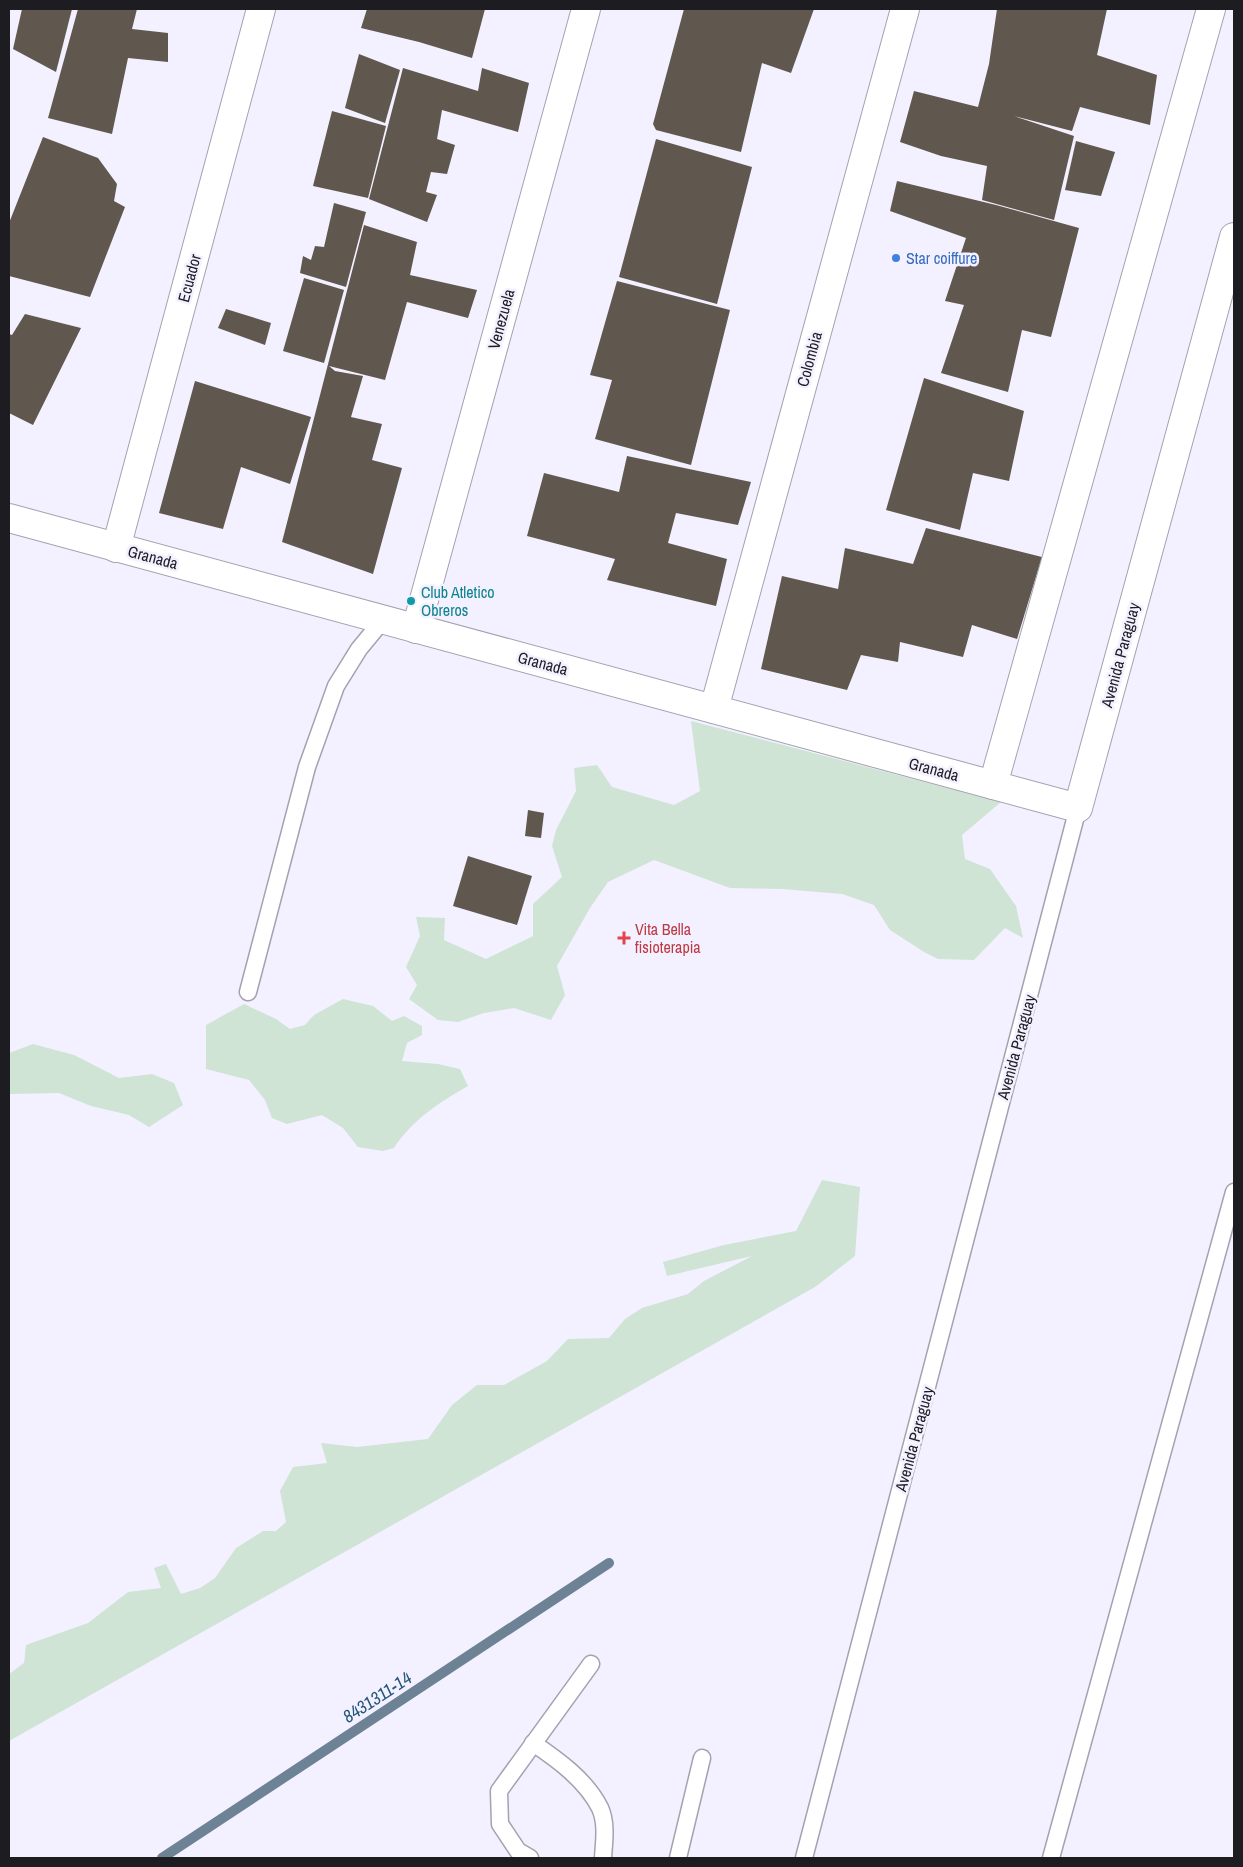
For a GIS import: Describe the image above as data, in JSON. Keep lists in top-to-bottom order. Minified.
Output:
{"streets":{"street":["Ecuador","Venezuela","Colombia","Granada","Avenida Paraguay"]},"crossings":[["Ecuador","Granada"],["Venezuela","Granada"],["Colombia","Granada"],["Granada","Avenida Paraguay"]],"water":["8431311-14"],"places":{"other":["Star coiffure","Club Atletico Obreros"],"health":["Vita Bella fisioterapia"]}}
